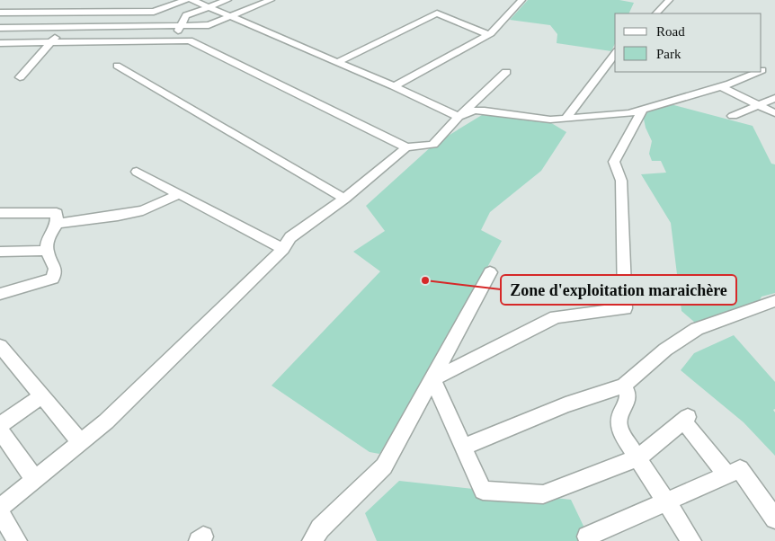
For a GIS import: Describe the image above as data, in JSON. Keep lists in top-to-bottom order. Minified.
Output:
{"places":["Zone d'exploitation maraichère"],"legend":["Road","Park"]}
